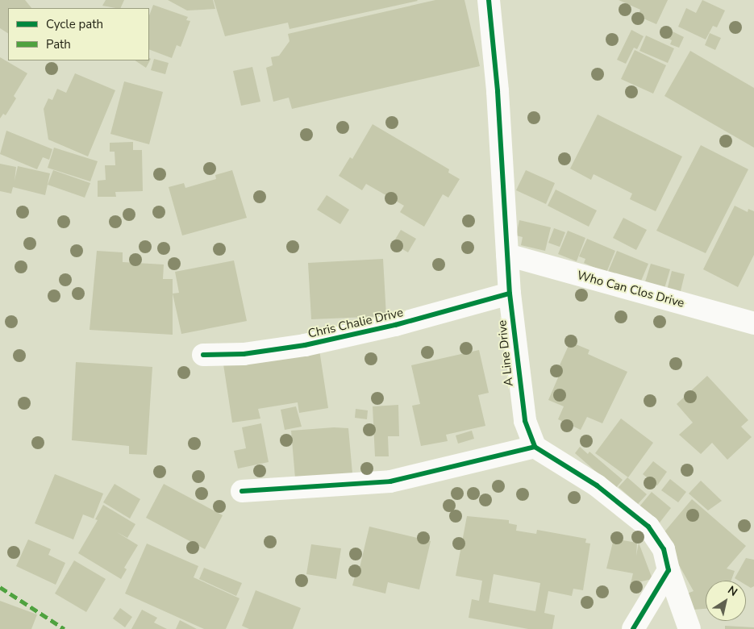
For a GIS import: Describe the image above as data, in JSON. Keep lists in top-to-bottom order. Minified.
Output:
{"streets":{"street":["Who Can Clos Drive","Chris Chalie Drive","A Line Drive"]},"crossings":[["Who Can Clos Drive","A Line Drive"],["Chris Chalie Drive","A Line Drive"]],"legend":["Cycle path","Path"],"north":"top right"}
